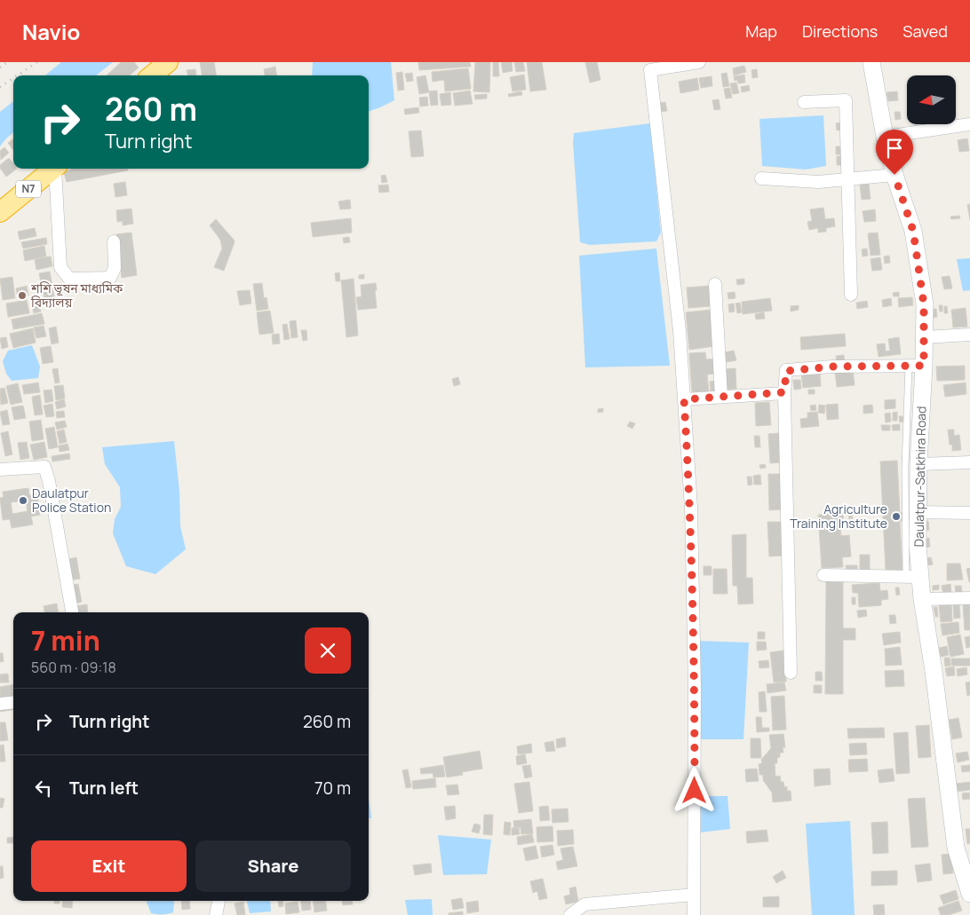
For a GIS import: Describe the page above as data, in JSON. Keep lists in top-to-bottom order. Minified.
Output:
{"streets":{"highway":["N7"],"main road":["Daulatpur-Satkhira Road"]},"places":["শশি ভূষন মাধ্যমিক বিদ্যালয়","Daulatpur Police Station","Agriculture Training Institute"],"north":"left","page":{"header":"Navio","nav":["Map","Directions","Saved"],"turn":["260 m","Turn right"],"heading":["7 min","560 m · 09:18"],"list":[{"name":"Turn right","value":"260 m"},{"name":"Turn left","value":"70 m"}],"buttons":["Exit","Share"]}}
